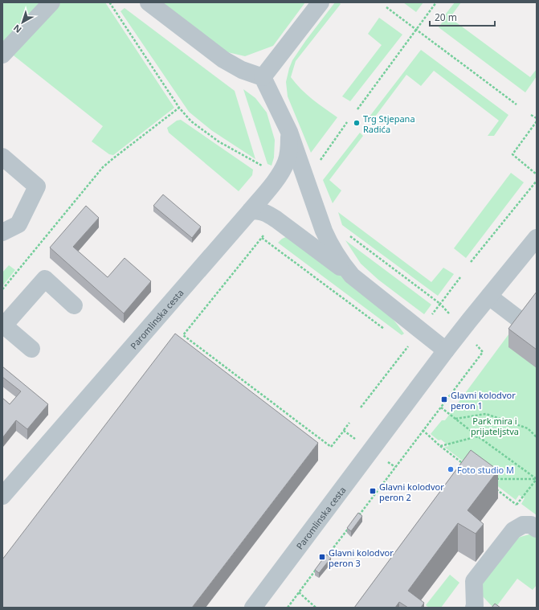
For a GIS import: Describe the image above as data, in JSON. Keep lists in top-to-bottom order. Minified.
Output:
{"streets":{"street":["Paromlinska cesta"]},"parks":["Park mira i prijateljstva"],"places":{"other":["Trg Stjepana Radića","Foto studio M"],"transit":["Glavni kolodvor peron 1","Glavni kolodvor peron 2","Glavni kolodvor peron 3"]},"scale_bar":"20 m","north":"bottom left"}
